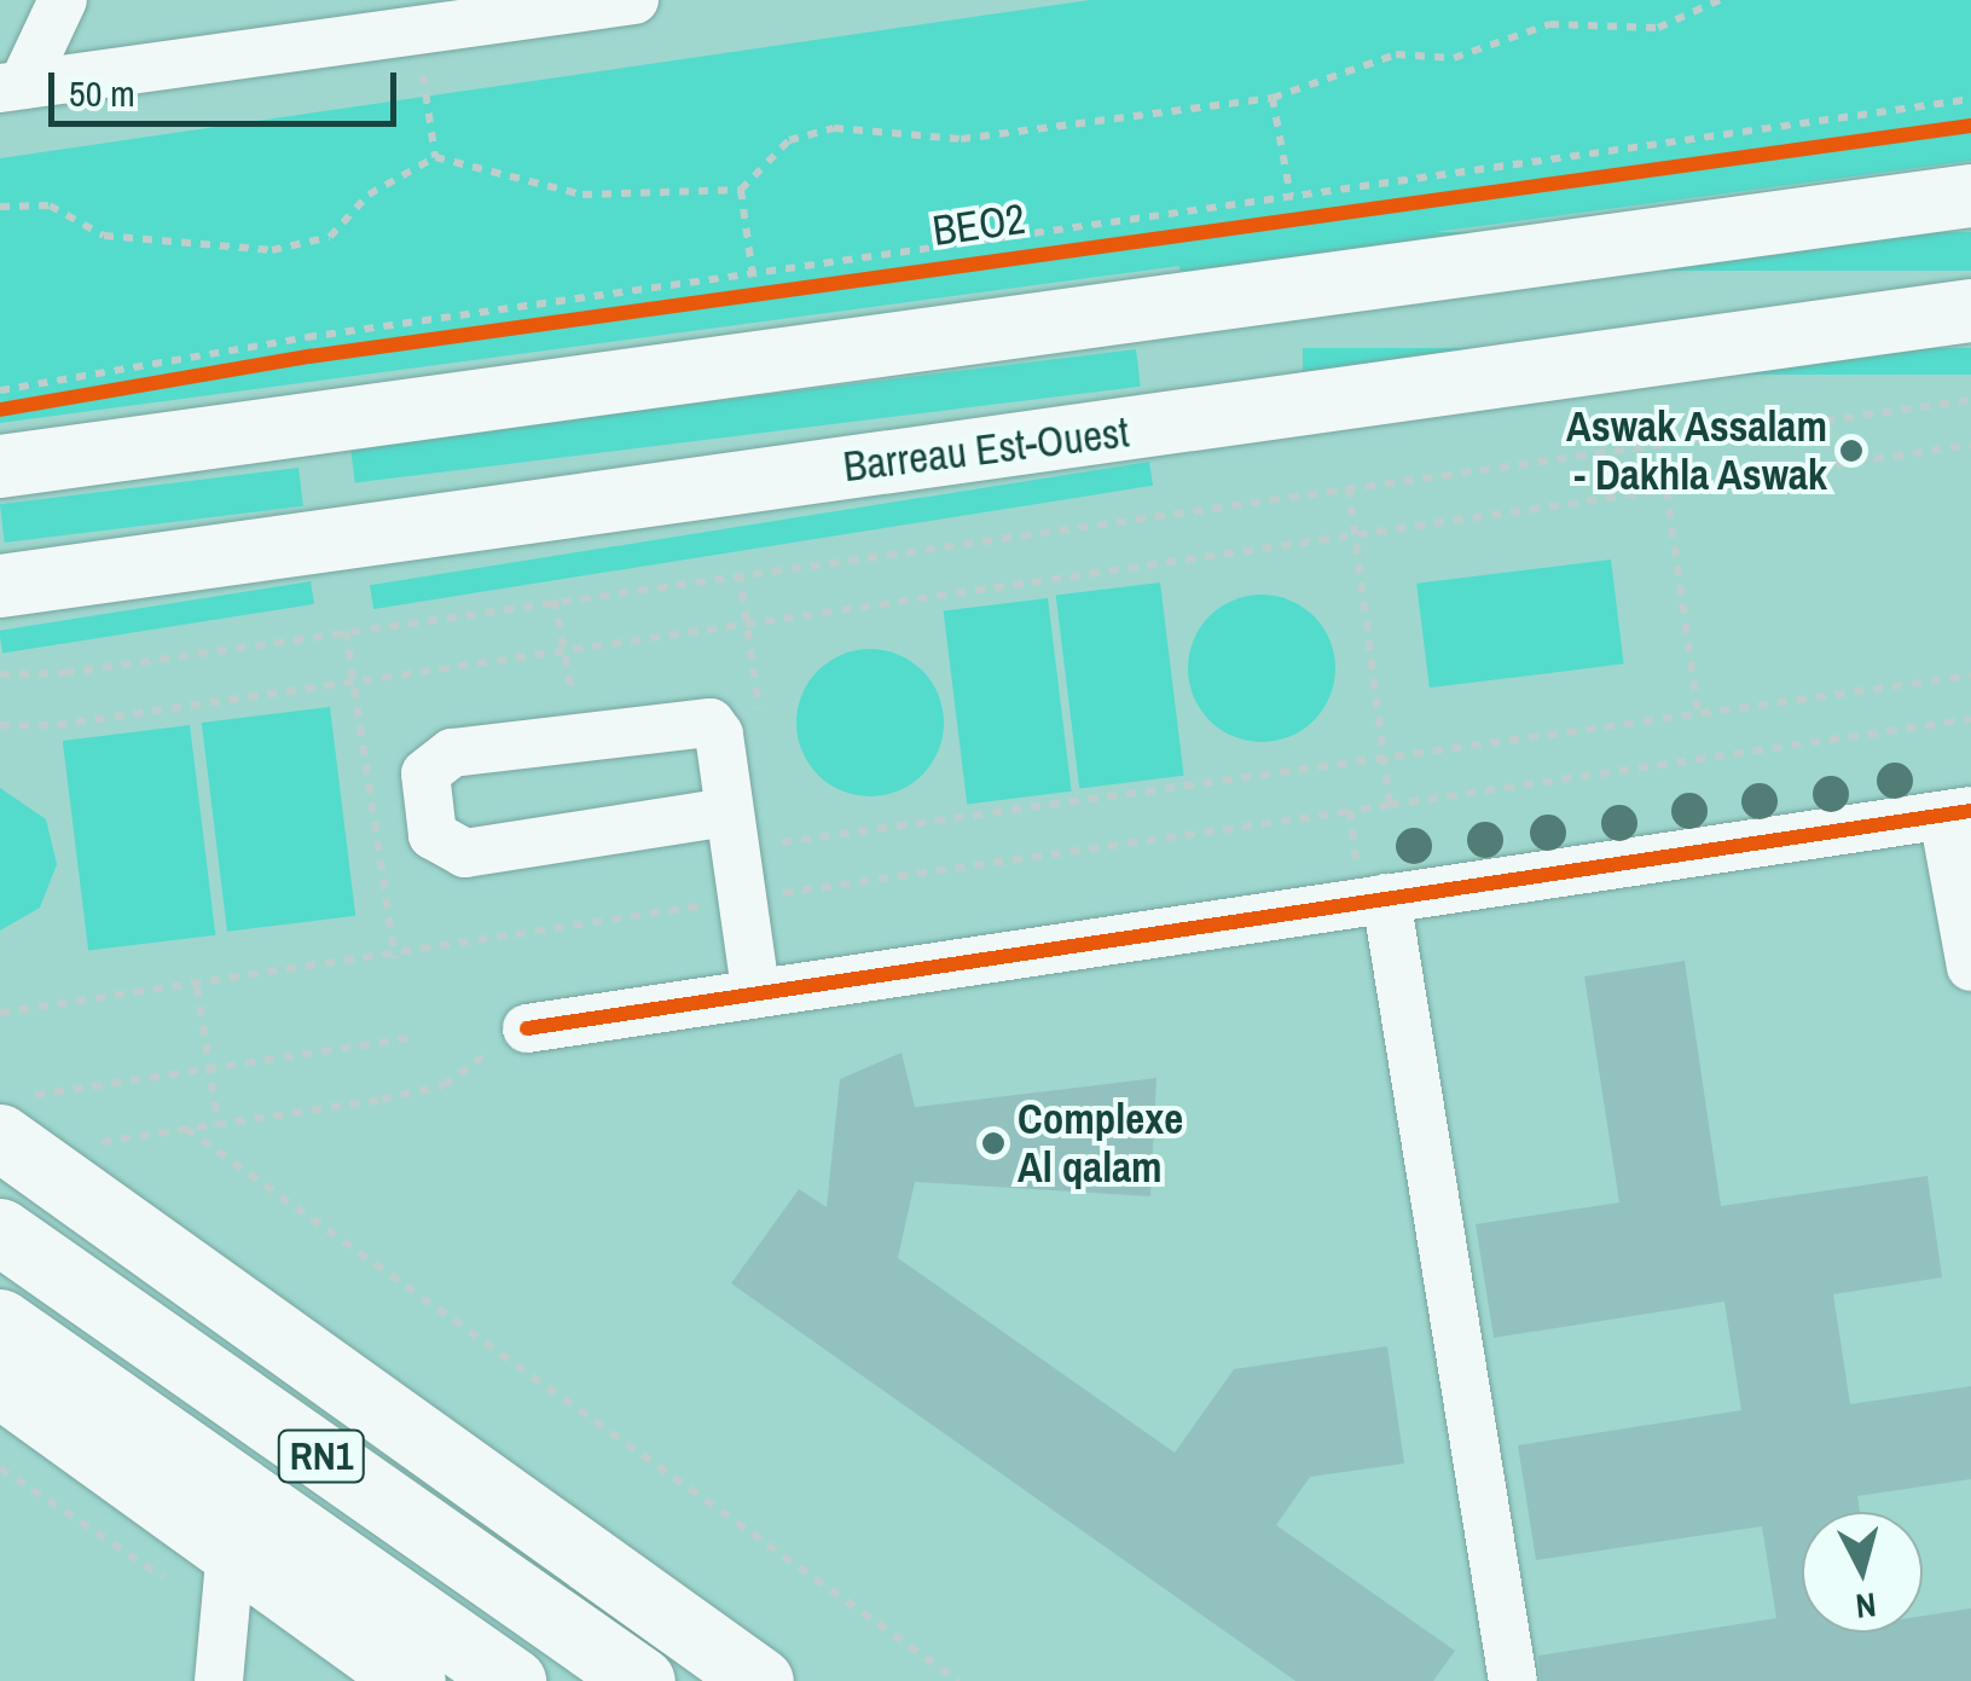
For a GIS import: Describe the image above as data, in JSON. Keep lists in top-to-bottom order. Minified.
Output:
{"streets":{"highway":["RN1"],"main road":["Barreau Est-Ouest"],"cycle path":["BEO2"]},"places":["Aswak Assalam - Dakhla Aswak","Complexe Al qalam"],"scale_bar":"50 m","north":"bottom"}
